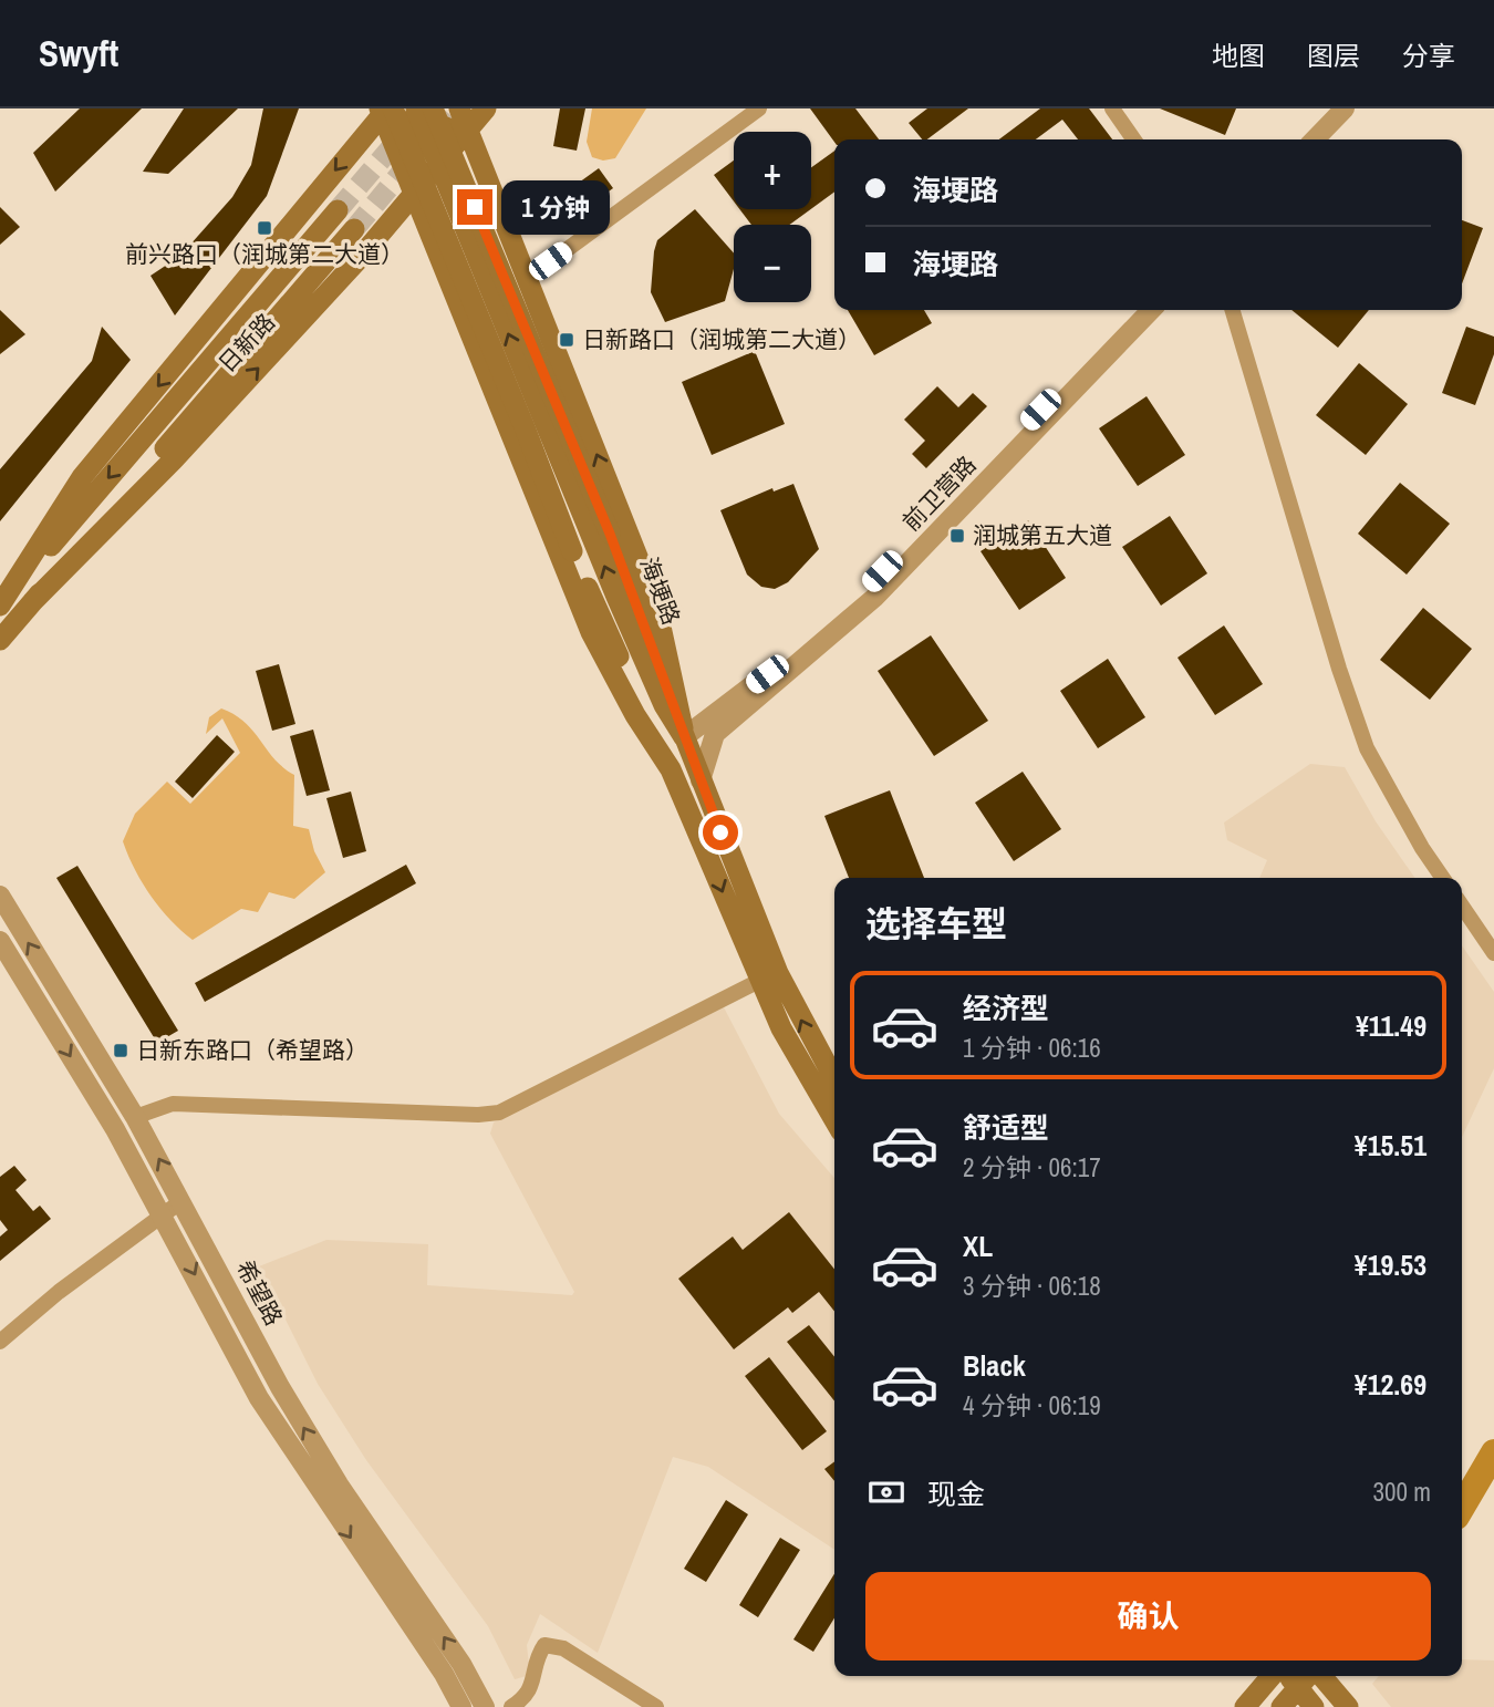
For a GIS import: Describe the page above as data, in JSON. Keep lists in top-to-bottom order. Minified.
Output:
{"streets":{"main road":["日新路","海埂路"],"street":["前卫营路","希望路"]},"crossings":[["前卫营路","海埂路"]],"places":{"transit":["前兴路口（润城第二大道）","日新路口（润城第二大道）","润城第五大道","日新东路口（希望路）"]},"page":{"header":"Swyft","nav":["地图","图层","分享"],"map_buttons":["+","−"],"banner":["海埂路","海埂路"],"bubble":"1 分钟","heading":"选择车型","list":[{"name":"经济型","note":"1 分钟 · 06:16","value":"¥11.49"},{"name":"舒适型","note":"2 分钟 · 06:17","value":"¥15.51"},{"name":"XL","note":"3 分钟 · 06:18","value":"¥19.53"},{"name":"Black","note":"4 分钟 · 06:19","value":"¥12.69"}],"pay":["现金","300 m"],"buttons":"确认"}}
